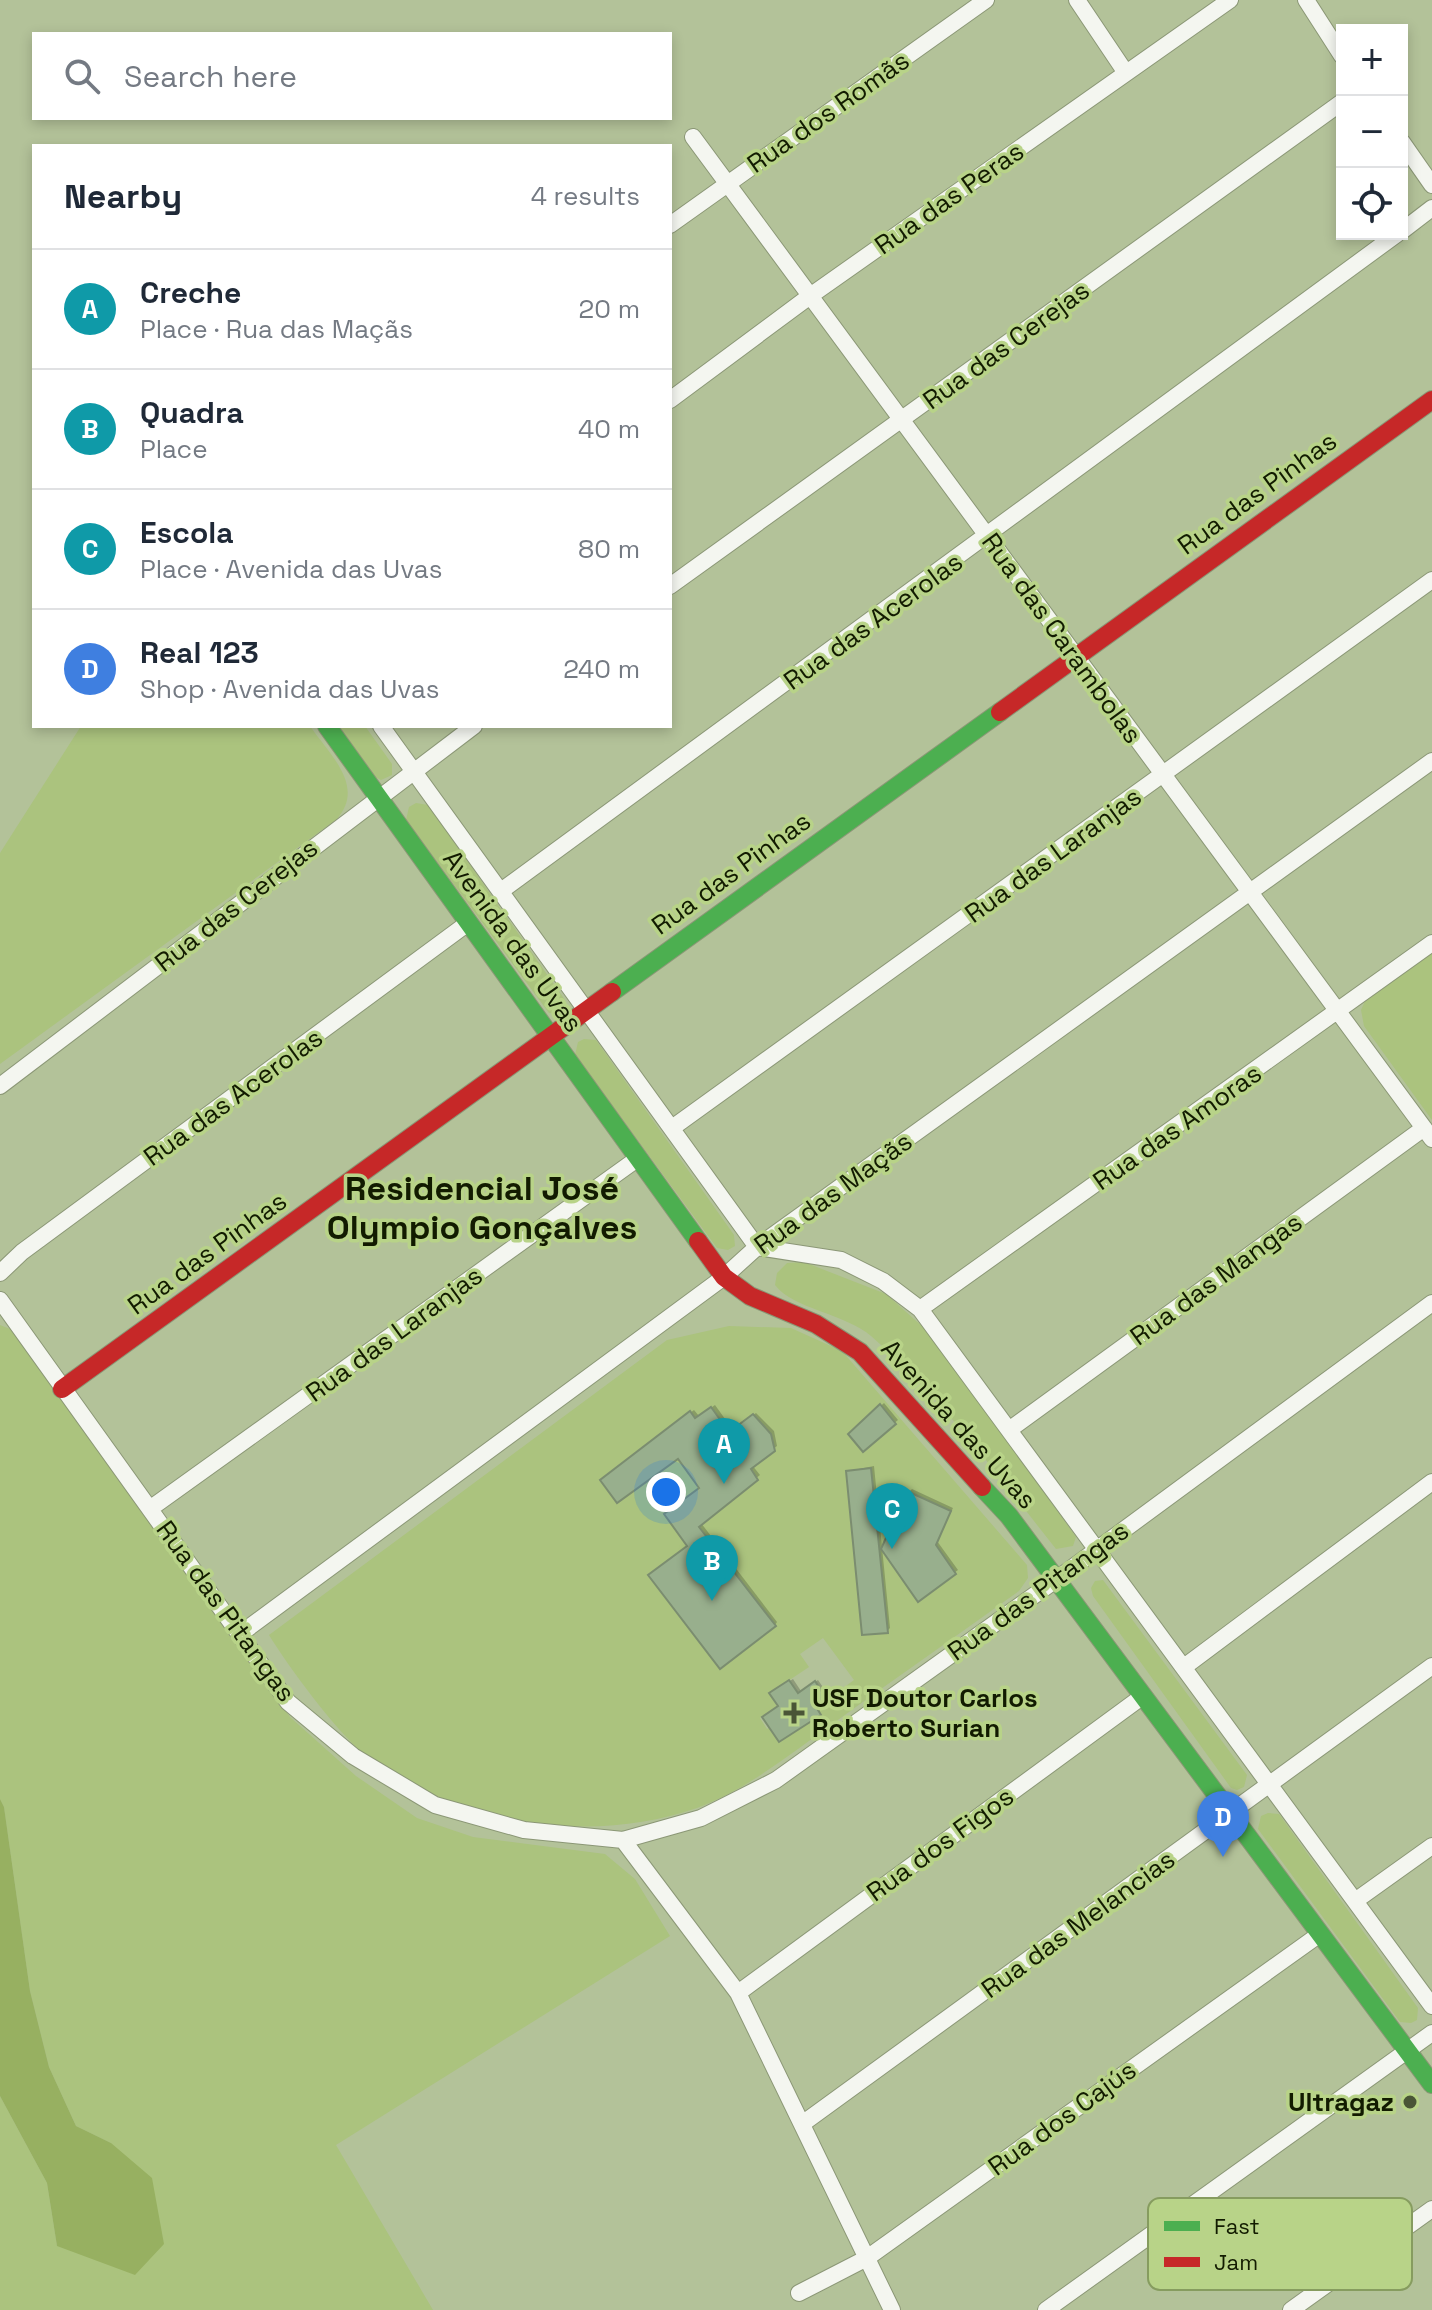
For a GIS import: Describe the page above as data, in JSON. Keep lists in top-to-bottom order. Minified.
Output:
{"streets":{"street":["Rua dos Romãs","Rua das Peras","Rua das Cerejas","Rua das Pinhas","Rua das Acerolas","Rua das Carambolas","Rua das Laranjas","Avenida das Uvas","Rua das Amoras","Rua das Maçãs","Rua das Mangas","Rua das Pitangas","Rua dos Figos","Rua das Melancias","Rua dos Cajús"]},"crossings":[["Rua dos Romãs","Rua das Carambolas"],["Rua das Peras","Rua das Carambolas"],["Rua das Cerejas","Rua das Carambolas"],["Rua das Cerejas","Avenida das Uvas"],["Rua das Pinhas","Rua das Carambolas"],["Rua das Pinhas","Avenida das Uvas"],["Rua das Pinhas","Rua das Pitangas"],["Rua das Acerolas","Rua das Carambolas"],["Rua das Acerolas","Avenida das Uvas"],["Rua das Carambolas","Rua das Laranjas"],["Rua das Carambolas","Rua das Amoras"],["Rua das Carambolas","Rua das Maçãs"],["Rua das Carambolas","Rua das Mangas"],["Rua das Laranjas","Avenida das Uvas"],["Rua das Laranjas","Rua das Pitangas"],["Avenida das Uvas","Rua das Amoras"],["Avenida das Uvas","Rua das Maçãs"],["Avenida das Uvas","Rua das Mangas"],["Avenida das Uvas","Rua das Pitangas"],["Avenida das Uvas","Rua dos Figos"],["Avenida das Uvas","Rua das Melancias"],["Avenida das Uvas","Rua dos Cajús"],["Rua das Maçãs","Rua das Pitangas"]],"districts":["Residencial José Olympio Gonçalves"],"places":{"health":["USF Doutor Carlos Roberto Surian"],"other":["Ultragaz"]},"legend":["Fast","Jam"],"page":{"map_buttons":["+","−"],"search":"Search here","heading":["Nearby","4 results"],"list":[{"mark":"A","name":"Creche","note":"Place · Rua das Maçãs","value":"20 m"},{"mark":"B","name":"Quadra","note":"Place","value":"40 m"},{"mark":"C","name":"Escola","note":"Place · Avenida das Uvas","value":"80 m"},{"mark":"D","name":"Real 123","note":"Shop · Avenida das Uvas","value":"240 m"}],"pins":["A","C","B","D"]}}
